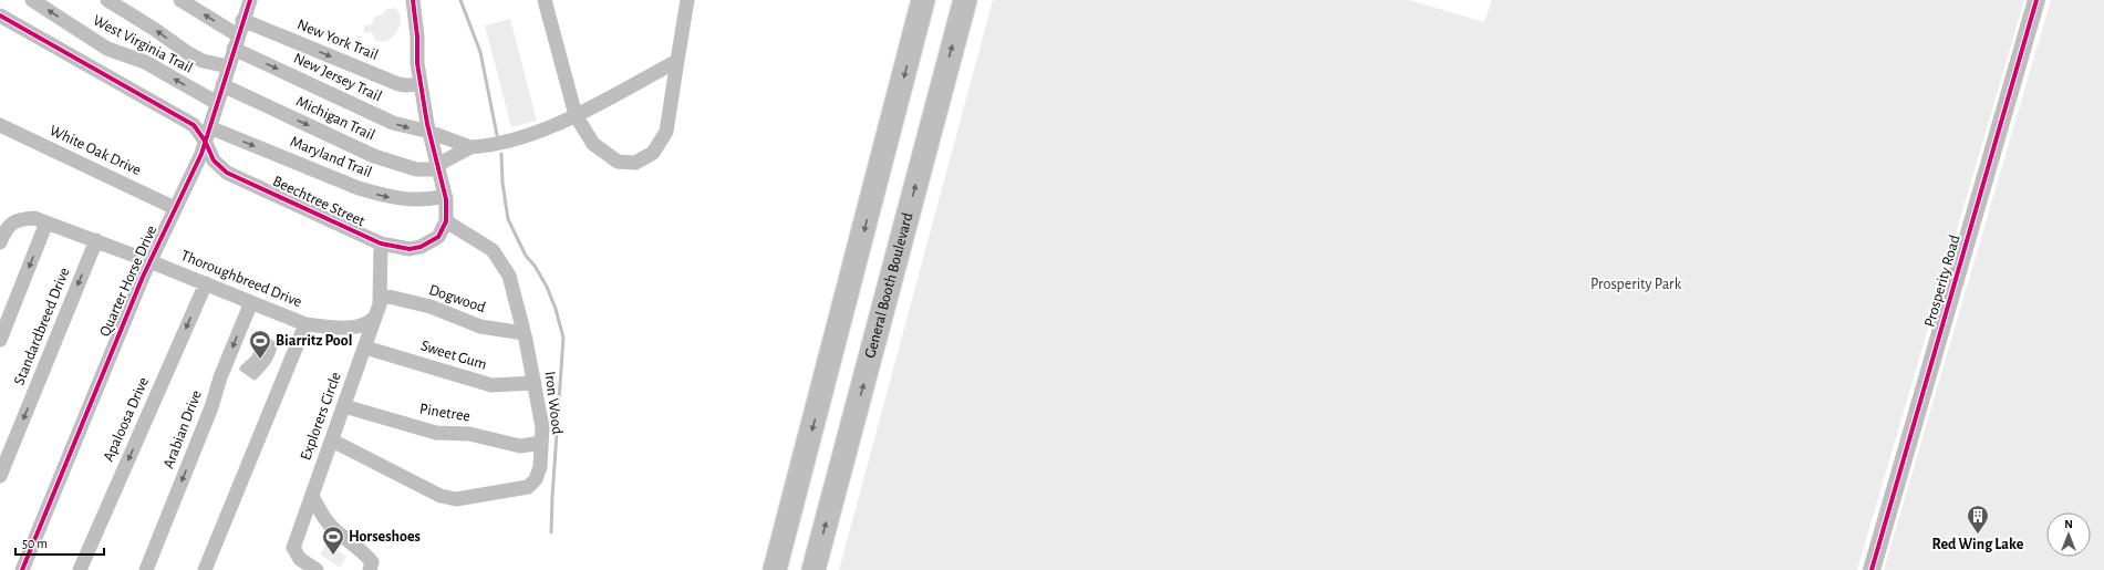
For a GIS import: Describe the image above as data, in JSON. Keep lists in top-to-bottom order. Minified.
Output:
{"streets":{"highway":["General Booth Boulevard"],"street":["New York Trail","West Virginia Trail","New Jersey Trail","Michigan Trail","White Oak Drive","Maryland Trail","Beechtree Street","Thoroughbreed Drive","Quarter Horse Drive","Prosperity Road","Dogwood","Standardbreed Drive","Sweet Gum","Iron Wood","Pinetree","Explorers Circle","Apaloosa Drive","Arabian Drive"]},"crossings":[["New York Trail","Quarter Horse Drive"],["West Virginia Trail","Quarter Horse Drive"],["New Jersey Trail","Quarter Horse Drive"],["Michigan Trail","Quarter Horse Drive"],["White Oak Drive","Quarter Horse Drive"],["Maryland Trail","Beechtree Street"],["Maryland Trail","Quarter Horse Drive"],["Beechtree Street","Quarter Horse Drive"],["Beechtree Street","Iron Wood"],["Beechtree Street","Explorers Circle"],["Thoroughbreed Drive","Quarter Horse Drive"],["Thoroughbreed Drive","Standardbreed Drive"],["Thoroughbreed Drive","Apaloosa Drive"],["Thoroughbreed Drive","Arabian Drive"],["Dogwood","Iron Wood"],["Dogwood","Explorers Circle"],["Sweet Gum","Iron Wood"],["Sweet Gum","Explorers Circle"],["Iron Wood","Pinetree"],["Iron Wood","Explorers Circle"],["Pinetree","Explorers Circle"]],"one_way":["New York Trail","Michigan Trail","Maryland Trail","Apaloosa Drive","Arabian Drive"],"parks":["Prosperity Park"],"places":{"sports":["Biarritz Pool","Horseshoes"],"building":["Red Wing Lake"]},"scale_bar":"50 m","north":"top"}
